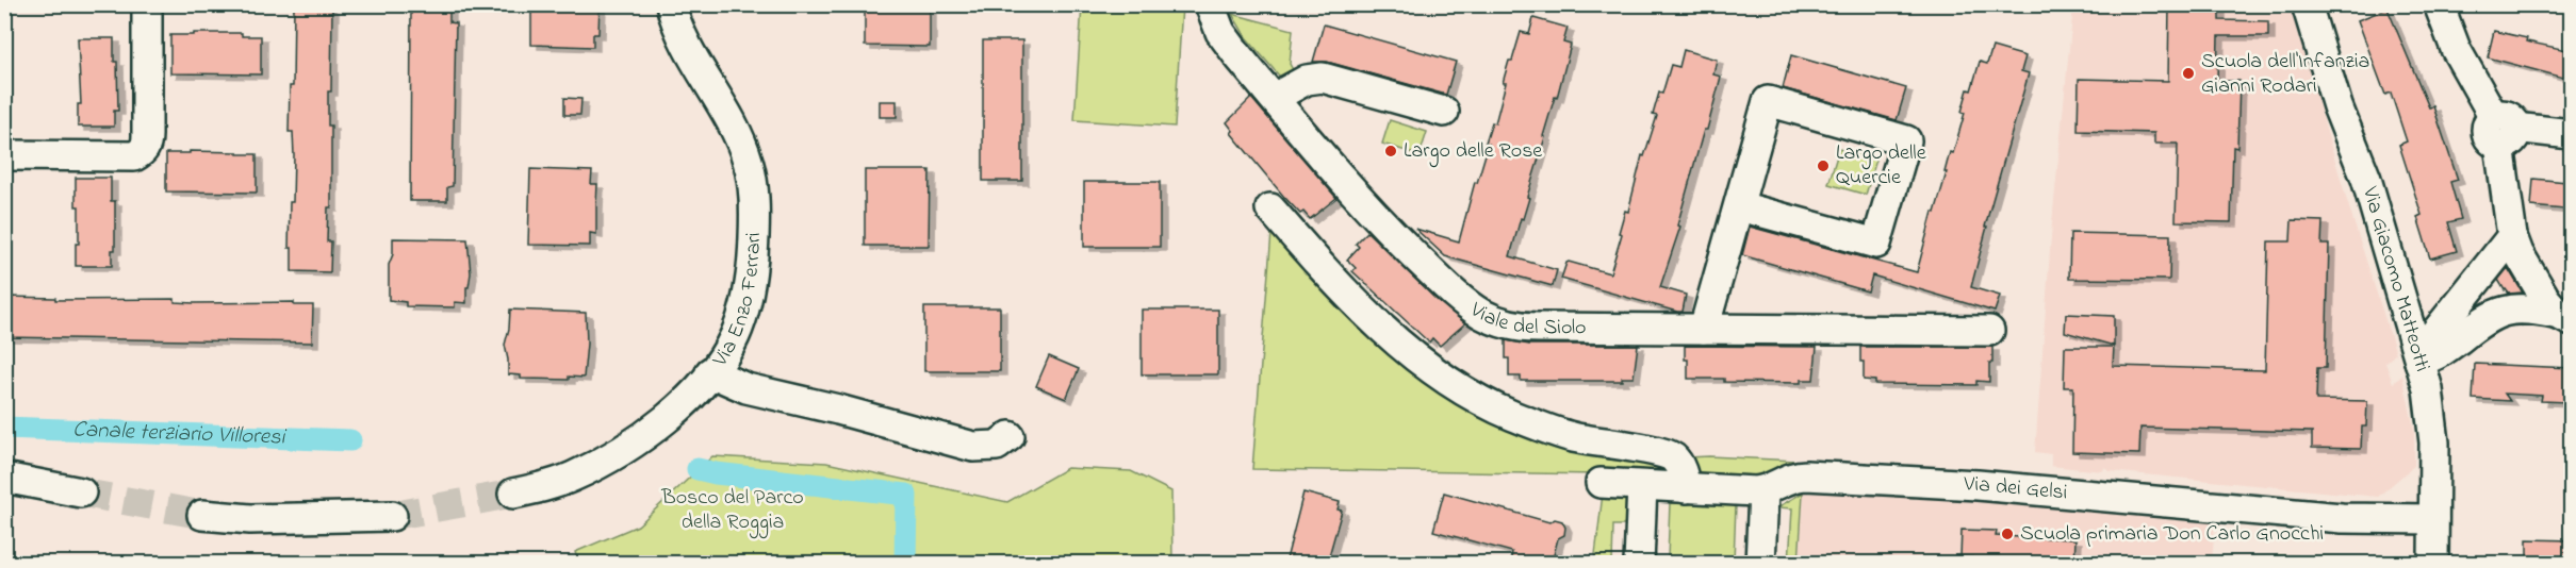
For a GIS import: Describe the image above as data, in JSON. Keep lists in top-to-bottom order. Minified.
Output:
{"streets":{"street":["Via Giacomo Matteotti","Via Enzo Ferrari","Viale del Siolo","Via dei Gelsi"]},"crossings":[["Via Giacomo Matteotti","Via dei Gelsi"]],"water":["Canale terziario Villoresi"],"parks":["Bosco del Parco della Roggia"],"places":["Scuola dell'Infanzia Gianni Rodari","Largo delle Rose","Largo delle Quercie","Scuola primaria Don Carlo Gnocchi"]}
